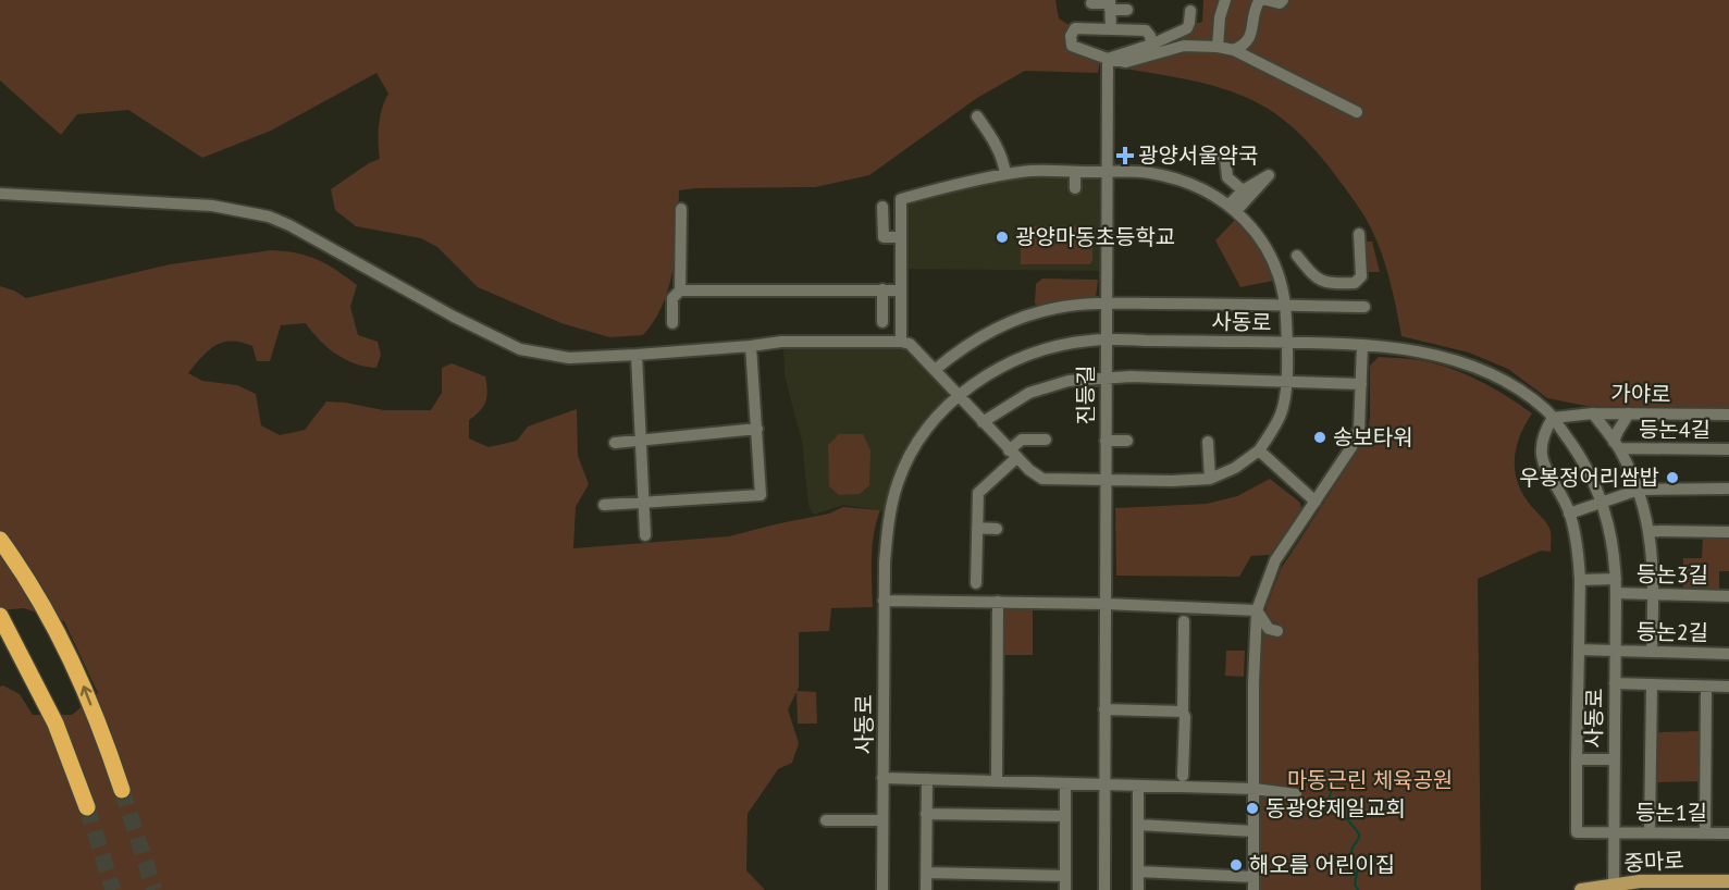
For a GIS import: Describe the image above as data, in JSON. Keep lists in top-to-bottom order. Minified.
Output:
{"streets":{"main road":["중마로"],"street":["사동로","가야로","진등길","등논4길","등논3길","등논2길","등논1길"]},"crossings":[["사동로","가야로"],["사동로","진등길"],["사동로","등논3길"],["사동로","등논2길"],["사동로","등논1길"],["사동로","중마로"]],"parks":["마동근린 체육공원"],"places":{"health":["광양서울약국"],"other":["광양마동초등학교","송보타워","우봉정어리쌈밥","동광양제일교회","해오름 어린이집"]}}
